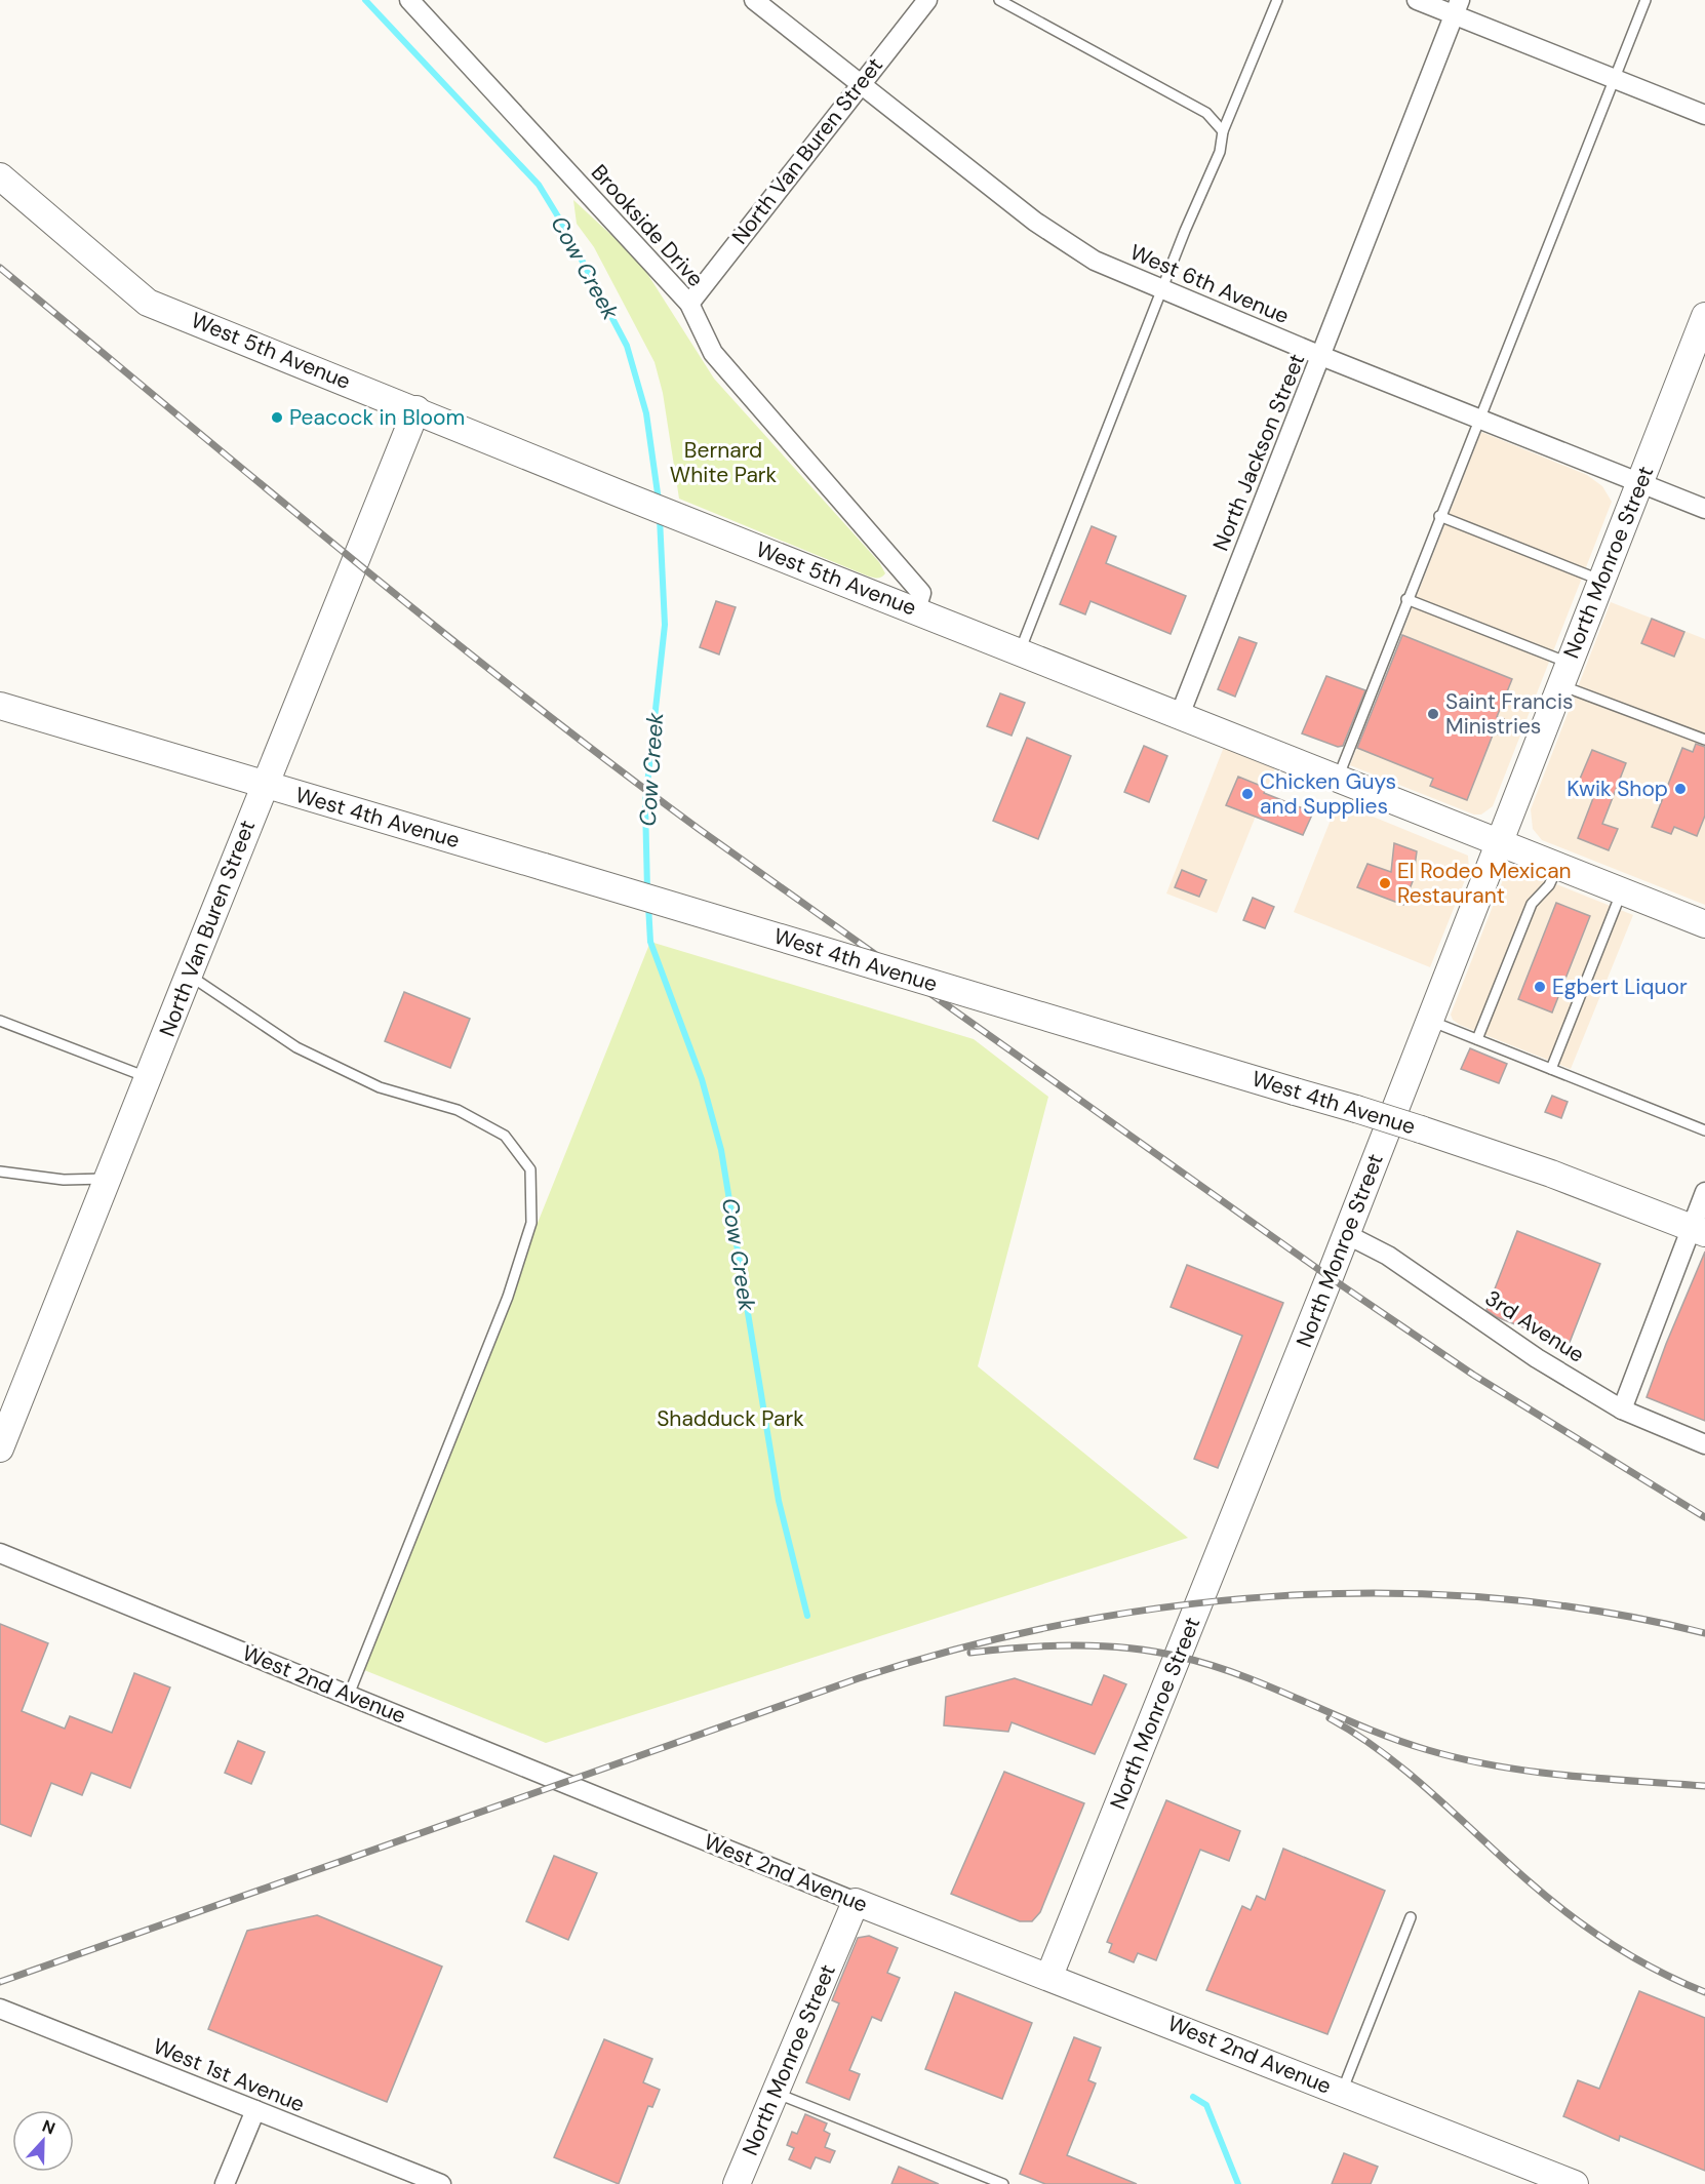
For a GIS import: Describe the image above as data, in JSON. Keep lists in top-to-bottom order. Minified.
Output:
{"streets":{"street":["North Van Buren Street","Brookside Drive","West 6th Avenue","West 5th Avenue","North Jackson Street","North Monroe Street","West 4th Avenue","3rd Avenue","West 2nd Avenue","West 1st Avenue"]},"crossings":[["North Van Buren Street","Brookside Drive"],["North Van Buren Street","West 6th Avenue"],["North Van Buren Street","West 5th Avenue"],["North Van Buren Street","West 4th Avenue"],["Brookside Drive","West 5th Avenue"],["West 6th Avenue","North Jackson Street"],["West 6th Avenue","North Monroe Street"],["West 5th Avenue","North Jackson Street"],["West 5th Avenue","North Monroe Street"],["North Monroe Street","3rd Avenue"],["North Monroe Street","West 2nd Avenue"]],"water":["Cow Creek"],"parks":["Bernard White Park","Shadduck Park"],"places":["Peacock in Bloom","Saint Francis Ministries","Kwik Shop","Chicken Guys and Supplies","El Rodeo Mexican Restaurant","Egbert Liquor"],"north":"top"}
